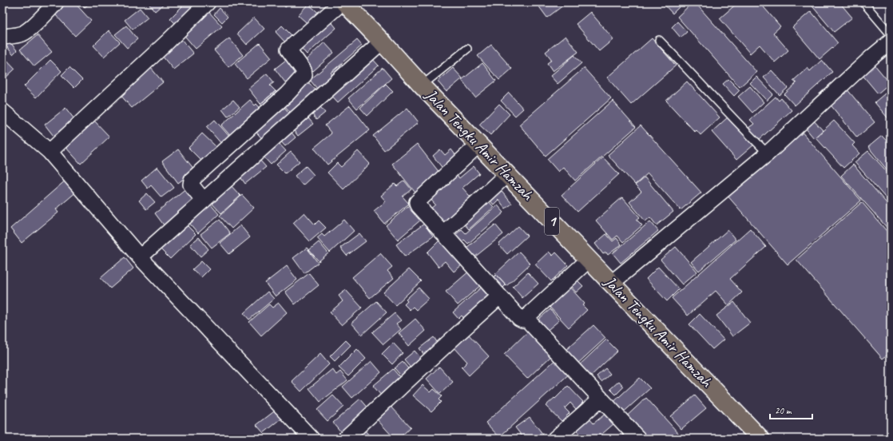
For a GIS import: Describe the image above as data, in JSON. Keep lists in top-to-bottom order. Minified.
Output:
{"streets":{"highway":["Jalan Tengku Amir Hamzah","1"]},"scale_bar":"20 m"}
